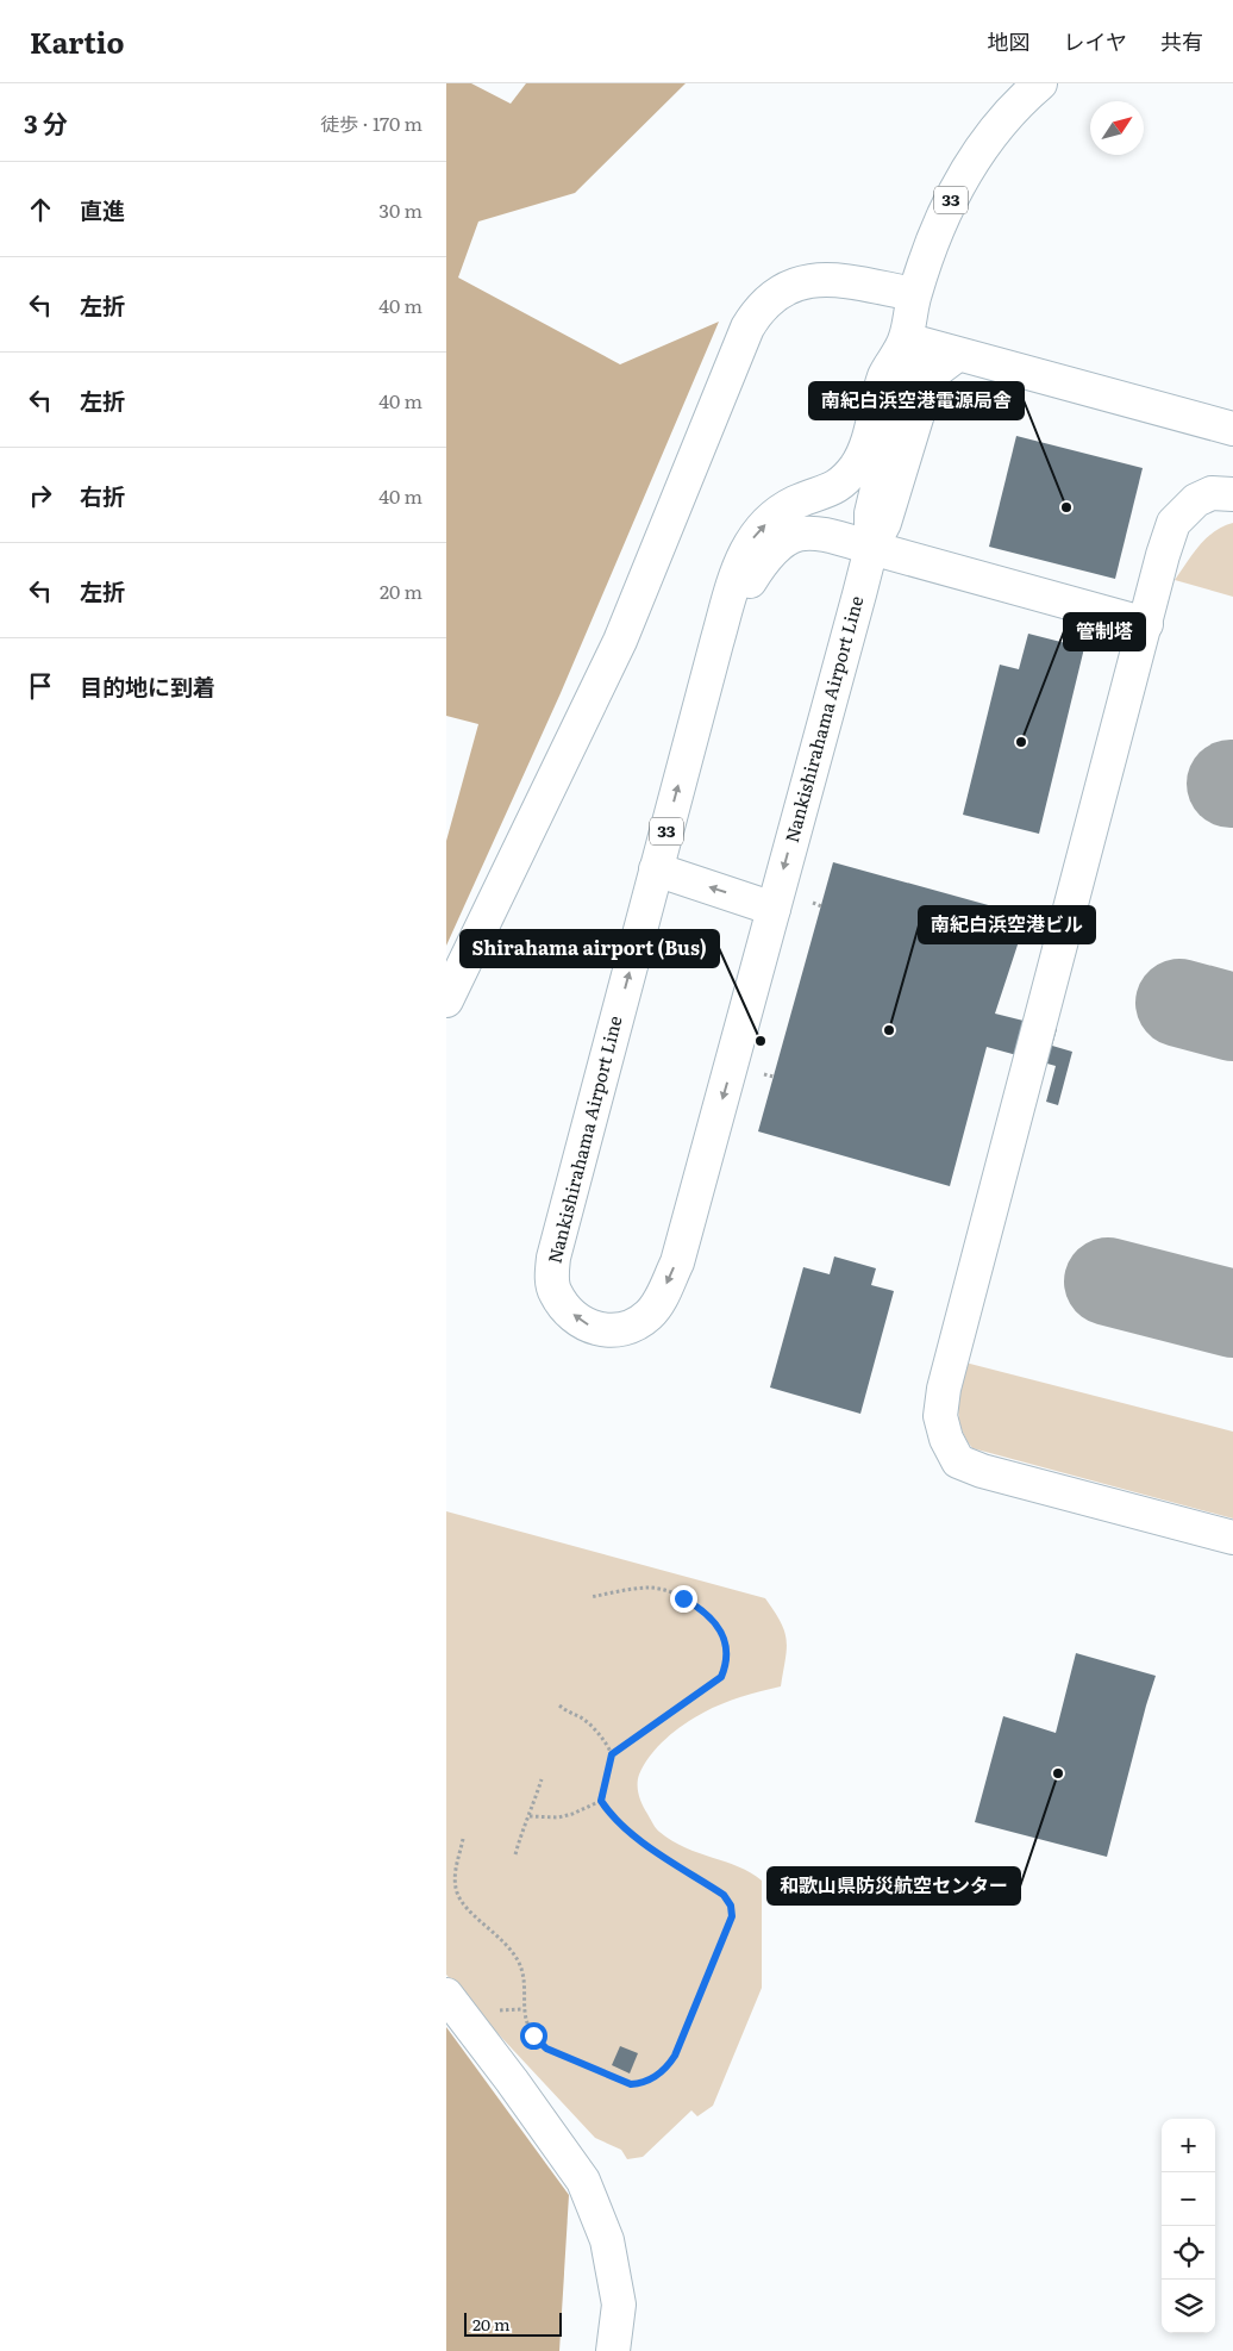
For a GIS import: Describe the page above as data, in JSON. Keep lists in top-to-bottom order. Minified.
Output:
{"streets":{"main road":["33","Nankishirahama Airport Line"]},"places":["南紀白浜空港電源局舎","管制塔","南紀白浜空港ビル","Shirahama airport (Bus)","和歌山県防災航空センター"],"scale_bar":"20 m","north":"top right","page":{"header":"Kartio","nav":["地図","レイヤ","共有"],"heading":["3 分","徒歩 · 170 m"],"list":[["直進","30 m"],["左折","40 m"],["左折","40 m"],["右折","40 m"],["左折","20 m"],"目的地に到着"],"map_buttons":["+","−"],"scale":"20 m"}}
